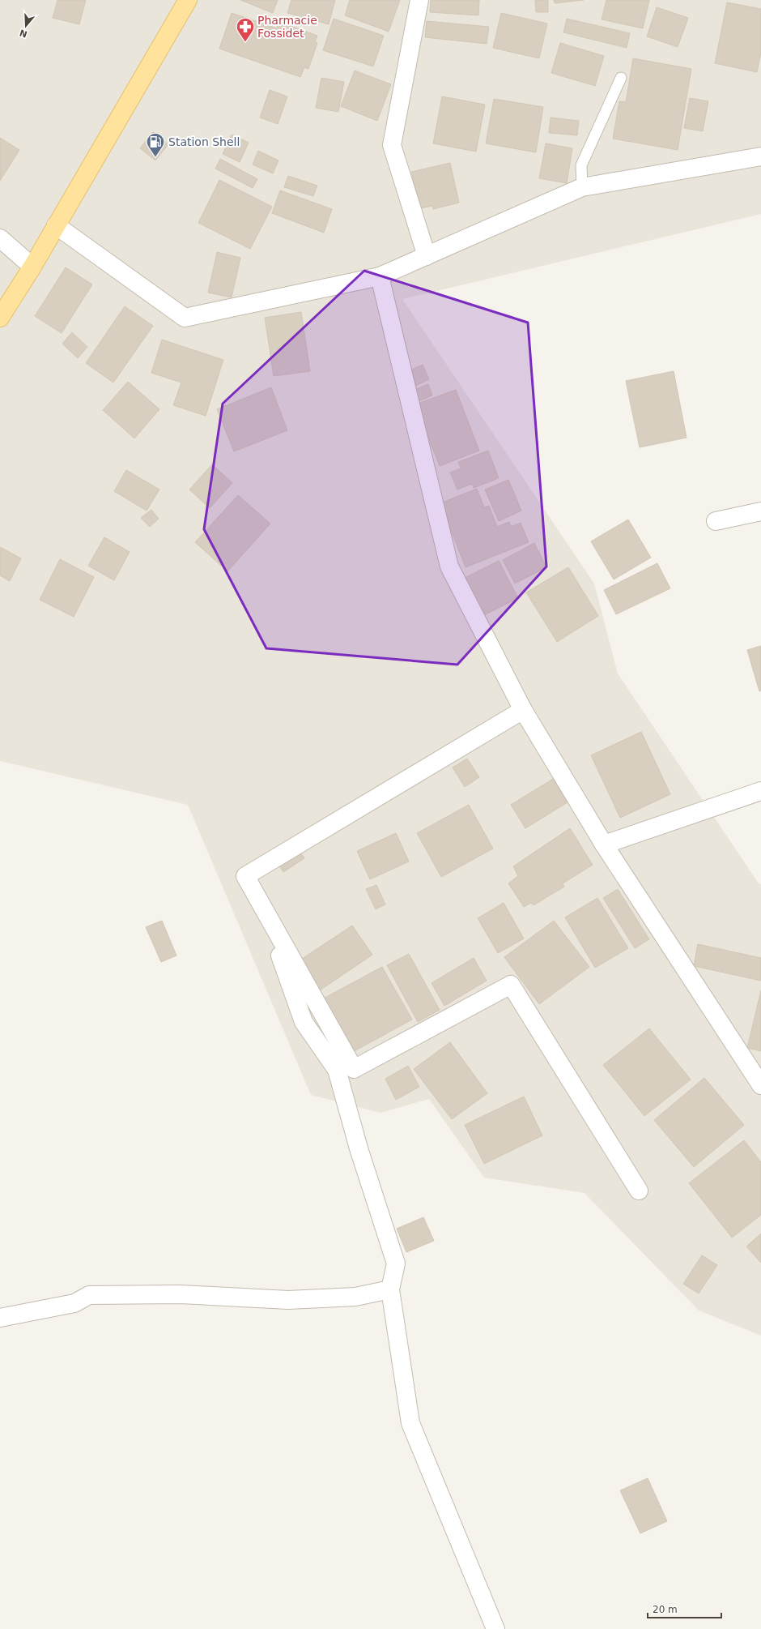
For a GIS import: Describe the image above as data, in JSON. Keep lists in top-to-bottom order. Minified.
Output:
{"places":{"pharmacy":["Pharmacie Fossidet"],"fuel station":["Station Shell"]},"scale_bar":"20 m","north":"bottom"}
